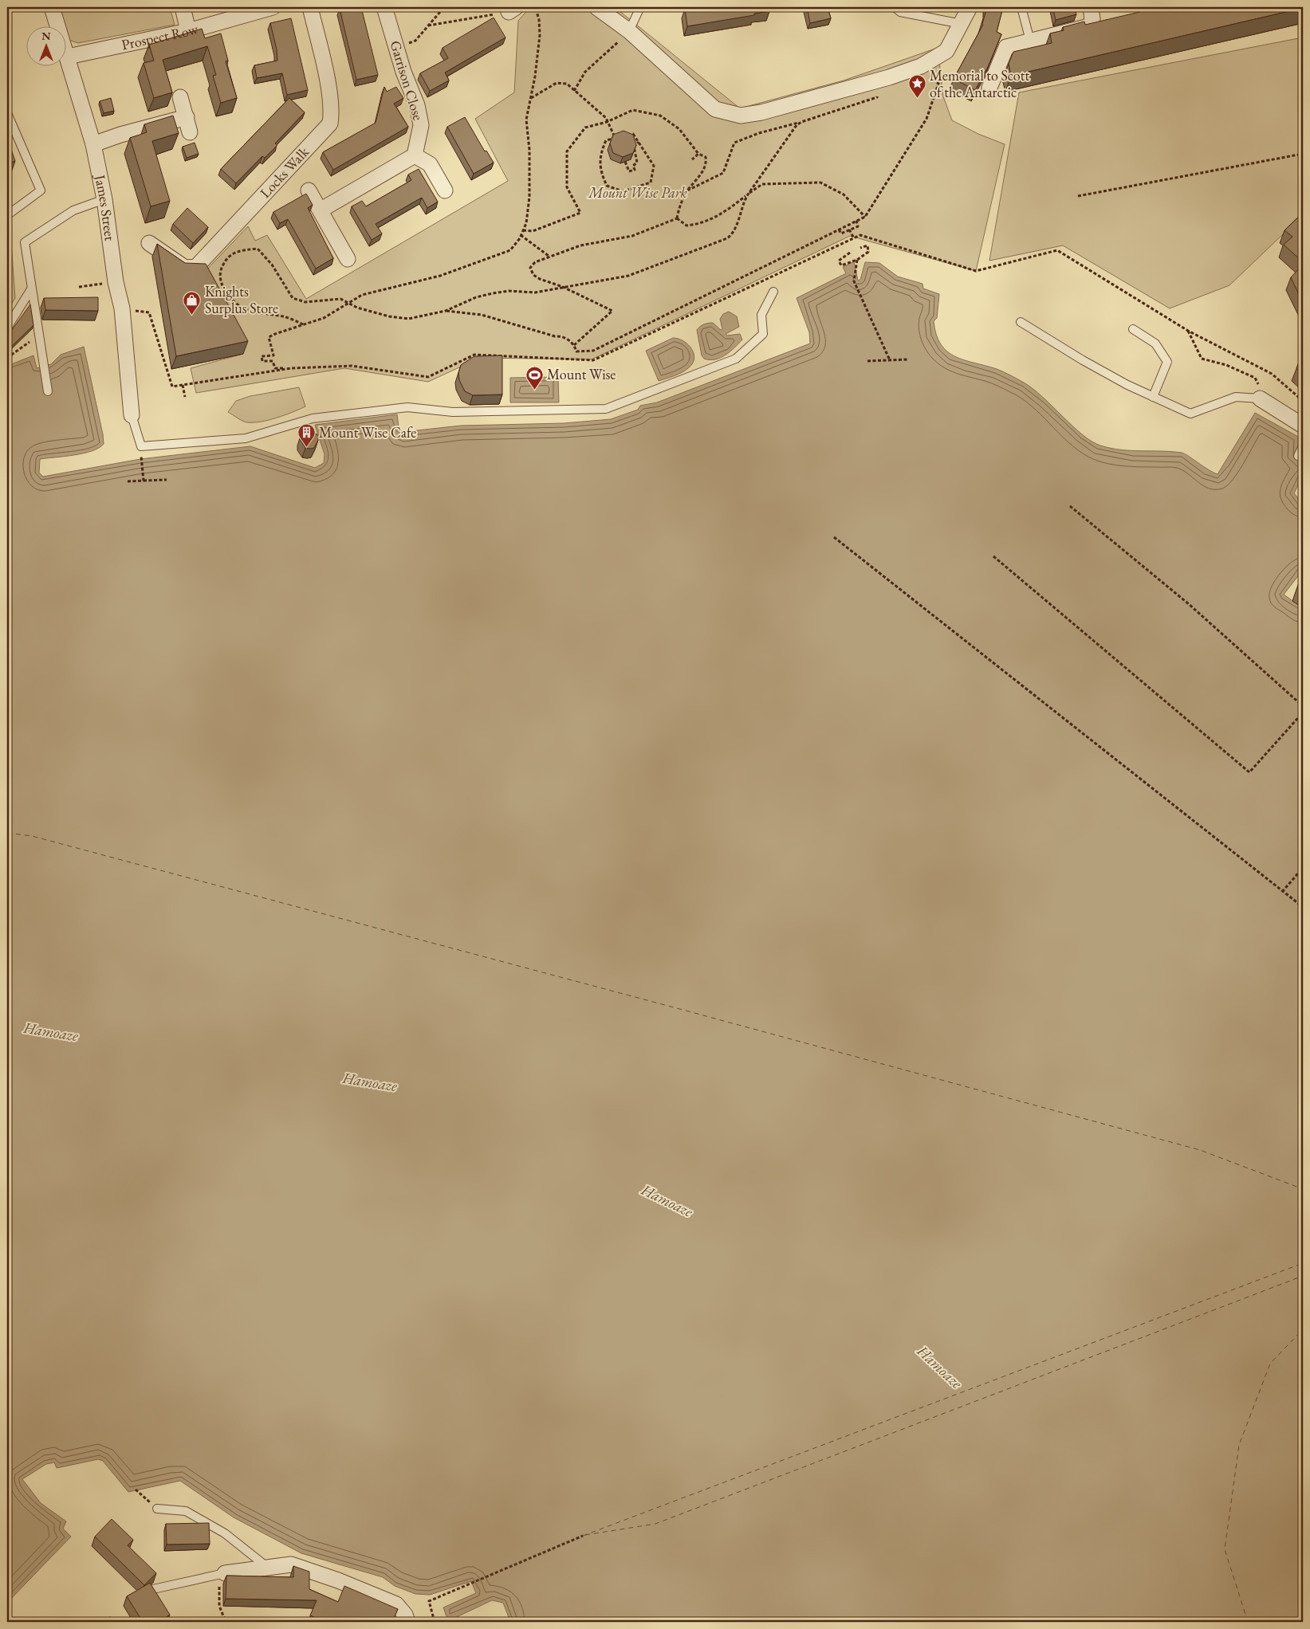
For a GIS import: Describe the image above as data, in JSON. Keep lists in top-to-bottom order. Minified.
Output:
{"streets":{"street":["Prospect Row","Garrison Close","Locks Walk","James Street"]},"crossings":[["Prospect Row","James Street"]],"water":["Hamoaze"],"parks":["Mount Wise Park"],"places":{"place":["Memorial to Scott of the Antarctic"],"shop":["Knights Surplus Store"],"sports":["Mount Wise"],"building":["Mount Wise Cafe"]},"north":"top"}
